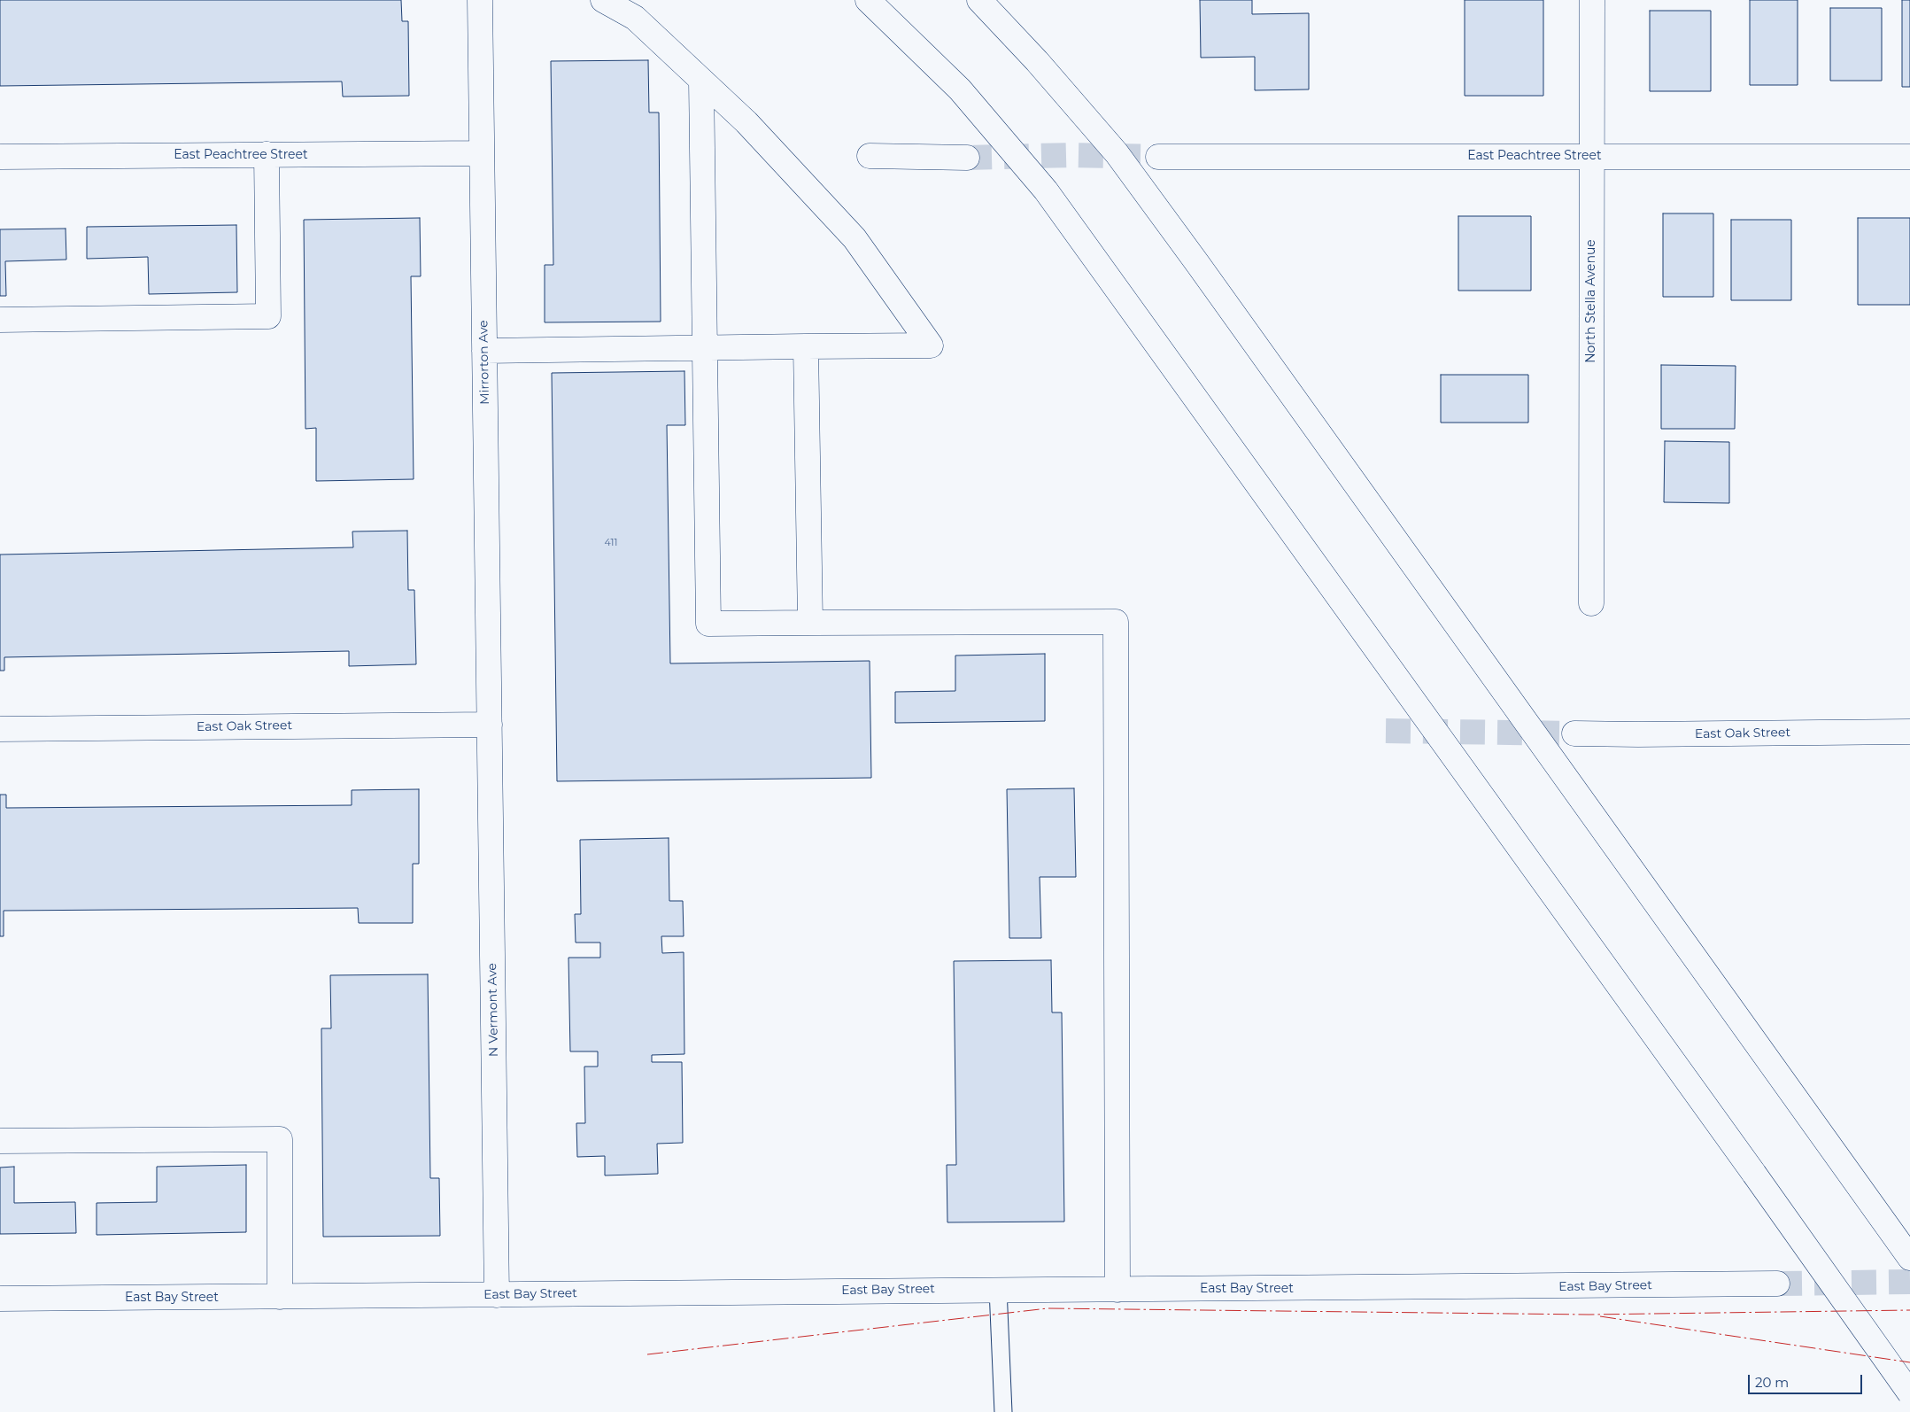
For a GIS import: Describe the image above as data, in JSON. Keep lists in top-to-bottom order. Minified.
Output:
{"streets":{"street":["East Peachtree Street","North Stella Avenue","Mirrorton Ave","East Oak Street","N Vermont Ave","East Bay Street"]},"crossings":[["East Peachtree Street","North Stella Avenue"],["East Peachtree Street","Mirrorton Ave"],["Mirrorton Ave","East Oak Street"],["Mirrorton Ave","N Vermont Ave"],["East Oak Street","N Vermont Ave"],["N Vermont Ave","East Bay Street"]],"house_numbers":["411"],"scale_bar":"20 m"}
